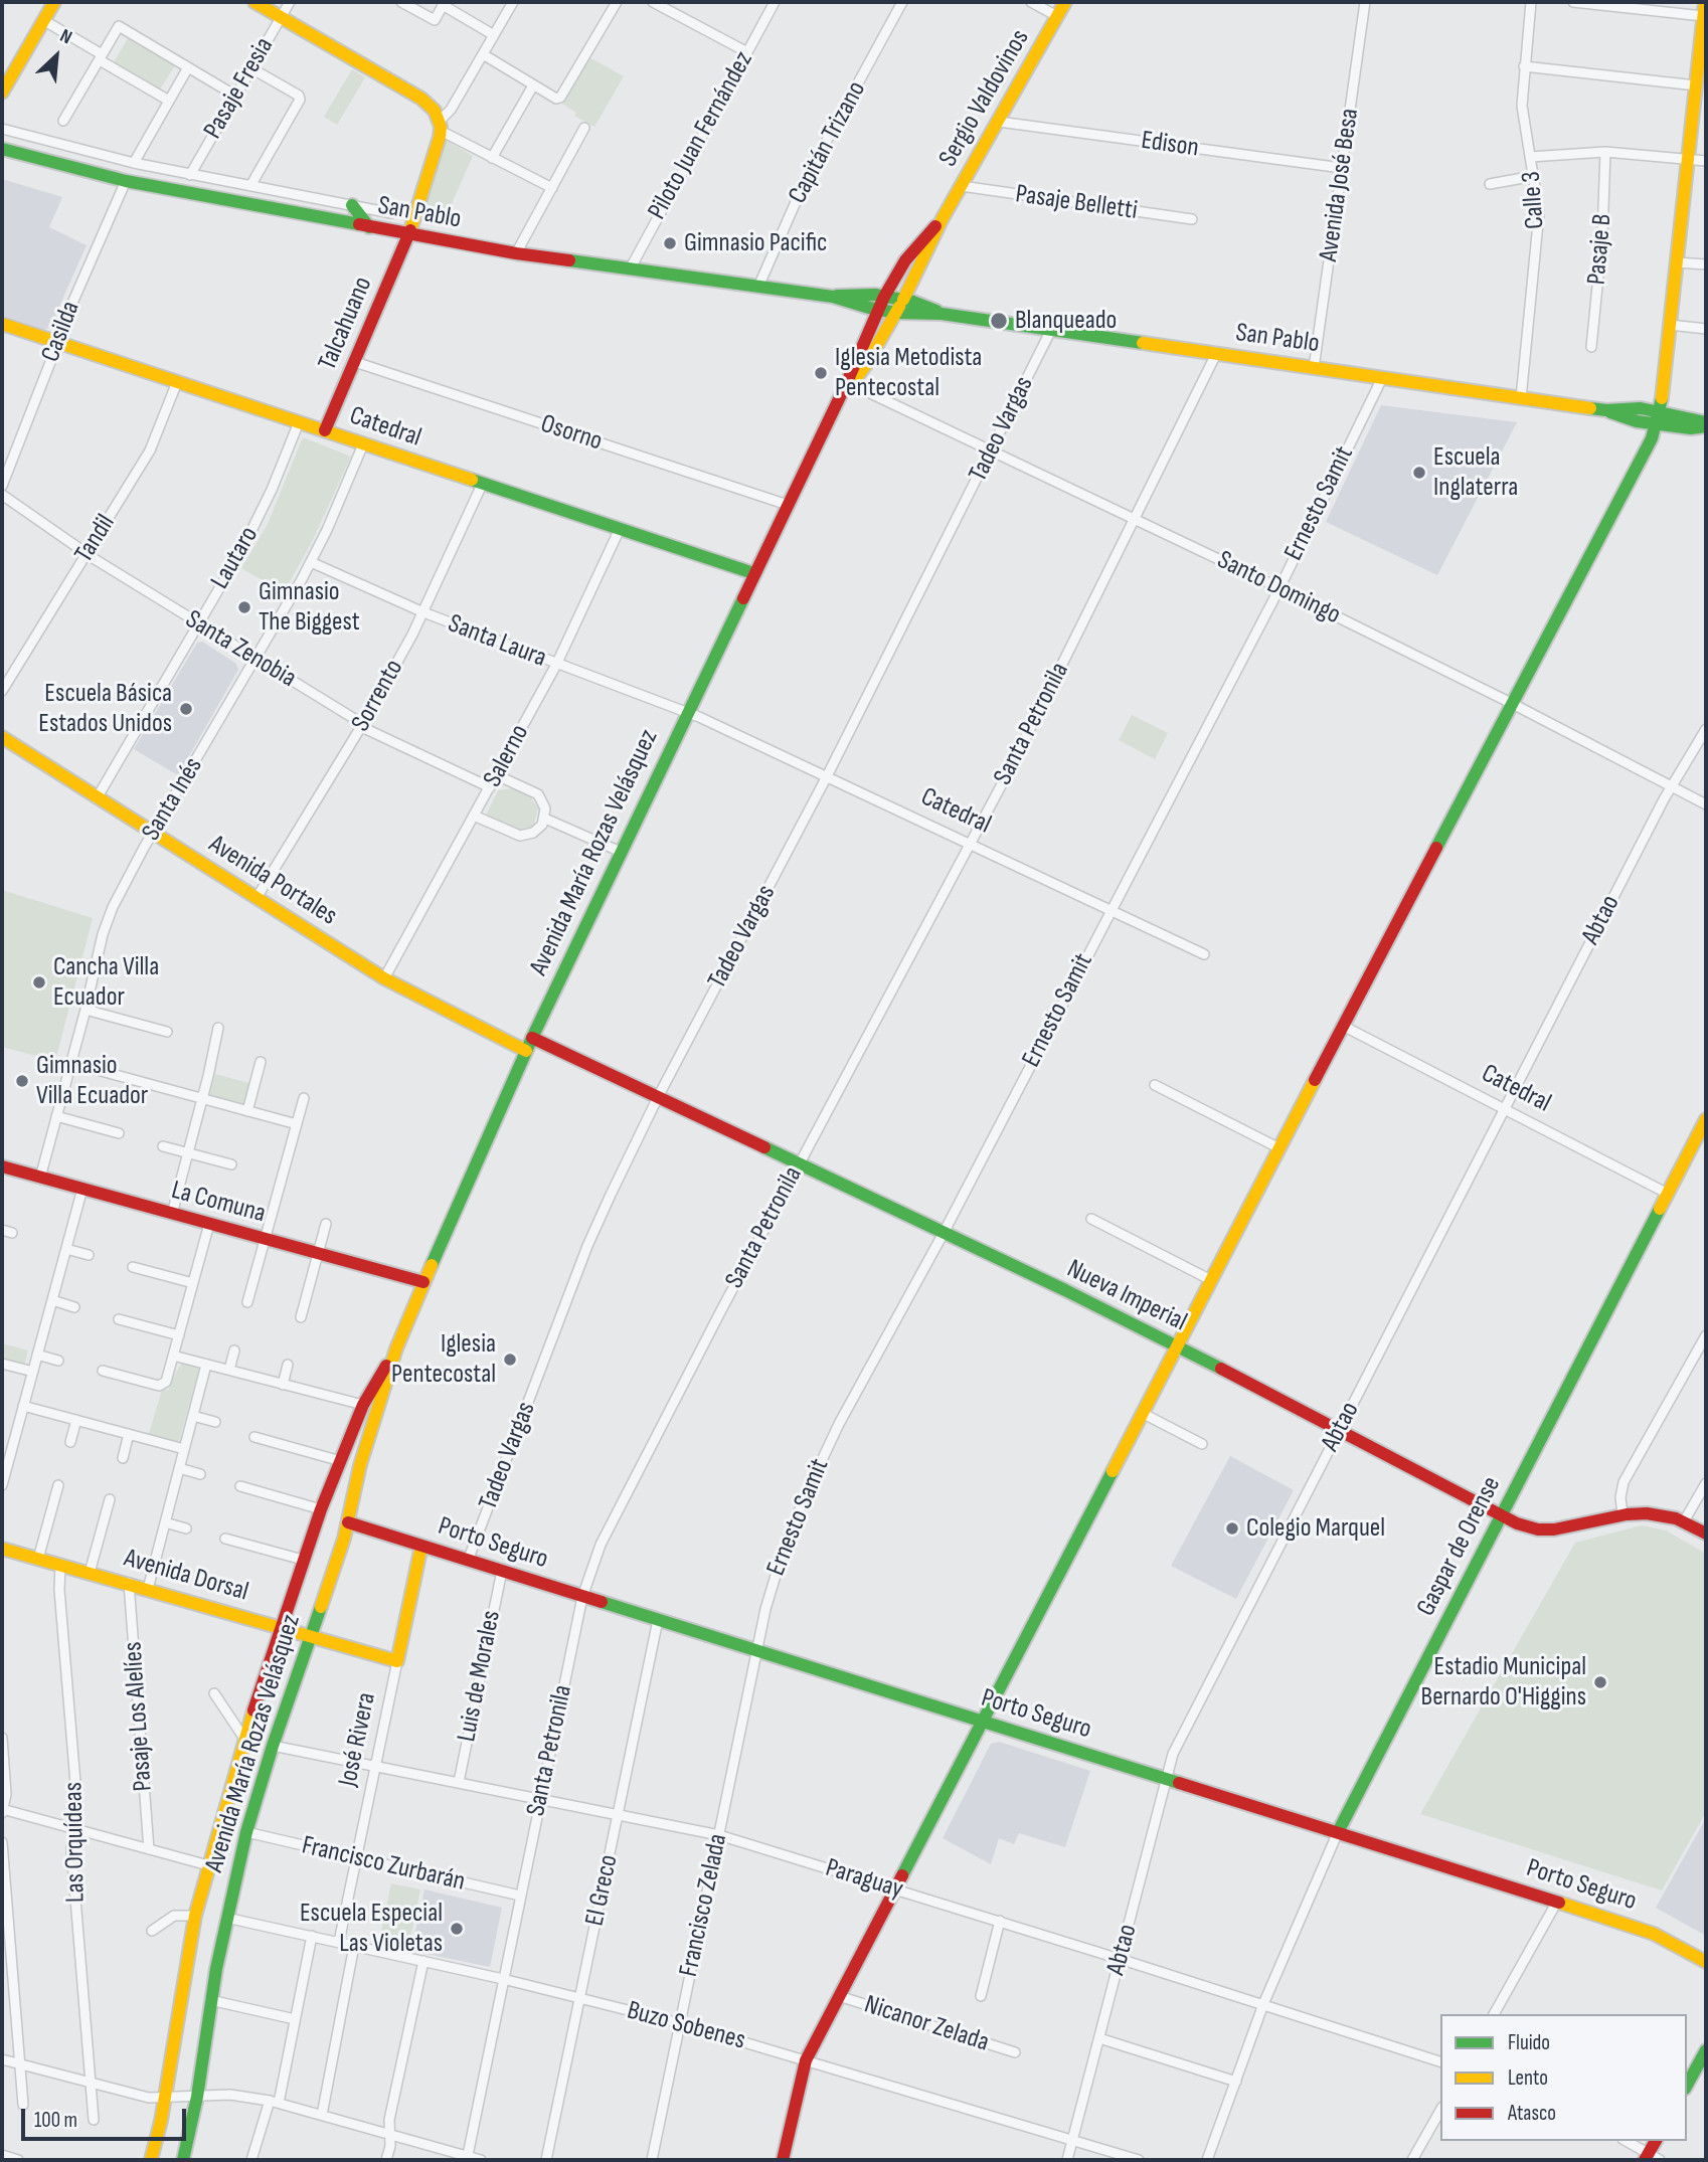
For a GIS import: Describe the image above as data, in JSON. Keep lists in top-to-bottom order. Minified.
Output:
{"streets":{"main road":["Sergio Valdovinos","San Pablo","Talcahuano","Catedral","Avenida María Rozas Velásquez","Avenida Portales","La Comuna","Nueva Imperial","Porto Seguro","Gaspar de Orense","Avenida Dorsal","José Rivera"],"street":["Pasaje Fresia","Piloto Juan Fernández","Capitán Trizano","Edison","Avenida José Besa","Calle 3","Pasaje Belletti","Pasaje B","Casilda","Tadeo Vargas","Osorno","Ernesto Samit","Tandil","Lautaro","Santo Domingo","Santa Laura","Santa Zenobia","Sorrento","Santa Petronila","Salerno","Santa Inés","Abtao","Luis de Morales","Pasaje Los Alelíes","Las Orquídeas","Francisco Zurbarán","Paraguay","El Greco","Francisco Zelada","Nicanor Zelada","Buzo Sobenes"]},"crossings":[["Pasaje Fresia","San Pablo"],["Sergio Valdovinos","Edison"],["Sergio Valdovinos","Pasaje Belletti"],["Sergio Valdovinos","San Pablo"],["Sergio Valdovinos","Avenida María Rozas Velásquez"],["Piloto Juan Fernández","San Pablo"],["Capitán Trizano","San Pablo"],["Edison","Avenida José Besa"],["Avenida José Besa","San Pablo"],["Calle 3","San Pablo"],["San Pablo","Talcahuano"],["San Pablo","Casilda"],["San Pablo","Tadeo Vargas"],["San Pablo","Ernesto Samit"],["San Pablo","Santa Petronila"],["San Pablo","Avenida María Rozas Velásquez"],["Talcahuano","Catedral"],["Talcahuano","Osorno"],["Casilda","Catedral"],["Catedral","Tadeo Vargas"],["Catedral","Ernesto Samit"],["Catedral","Tandil"],["Catedral","Lautaro"],["Catedral","Santa Laura"],["Catedral","Sorrento"],["Catedral","Santa Petronila"],["Catedral","Salerno"],["Catedral","Santa Inés"],["Catedral","Avenida María Rozas Velásquez"],["Catedral","Abtao"],["Catedral","Gaspar de Orense"],["Tadeo Vargas","Santo Domingo"],["Tadeo Vargas","Nueva Imperial"],["Tadeo Vargas","Porto Seguro"],["Osorno","Avenida María Rozas Velásquez"],["Ernesto Samit","Santo Domingo"],["Ernesto Samit","Nueva Imperial"],["Ernesto Samit","Porto Seguro"],["Ernesto Samit","Francisco Zelada"],["Tandil","Santa Zenobia"],["Lautaro","Santa Zenobia"],["Lautaro","Avenida Portales"],["Santo Domingo","Santa Petronila"],["Santo Domingo","Avenida María Rozas Velásquez"],["Santo Domingo","Abtao"],["Santa Laura","Sorrento"],["Santa Laura","Salerno"],["Santa Laura","Santa Inés"],["Santa Laura","Avenida María Rozas Velásquez"],["Santa Zenobia","Sorrento"],["Santa Zenobia","Salerno"],["Santa Zenobia","Santa Inés"],["Sorrento","Avenida Portales"],["Santa Petronila","Nueva Imperial"],["Santa Petronila","Porto Seguro"],["Santa Petronila","Francisco Zurbarán"],["Santa Petronila","Paraguay"],["Santa Petronila","Buzo Sobenes"],["Salerno","Avenida Portales"],["Santa Inés","Avenida Portales"],["Santa Inés","La Comuna"],["Avenida María Rozas Velásquez","Avenida Portales"],["Avenida María Rozas Velásquez","La Comuna"],["Avenida María Rozas Velásquez","Nueva Imperial"],["Avenida María Rozas Velásquez","Porto Seguro"],["Avenida María Rozas Velásquez","Avenida Dorsal"],["Avenida María Rozas Velásquez","Francisco Zurbarán"],["Avenida María Rozas Velásquez","Paraguay"],["Avenida María Rozas Velásquez","Buzo Sobenes"],["Abtao","Nueva Imperial"],["Abtao","Porto Seguro"],["Abtao","Paraguay"],["Abtao","Buzo Sobenes"],["Nueva Imperial","Gaspar de Orense"],["Porto Seguro","Gaspar de Orense"],["Porto Seguro","Luis de Morales"],["Porto Seguro","José Rivera"],["Porto Seguro","El Greco"],["Porto Seguro","Francisco Zelada"],["Gaspar de Orense","Paraguay"],["Avenida Dorsal","Pasaje Los Alelíes"],["Avenida Dorsal","José Rivera"],["Avenida Dorsal","Las Orquídeas"],["Luis de Morales","Paraguay"],["José Rivera","Francisco Zurbarán"],["José Rivera","Paraguay"],["José Rivera","Buzo Sobenes"],["Paraguay","El Greco"],["Paraguay","Francisco Zelada"],["El Greco","Buzo Sobenes"],["Francisco Zelada","Buzo Sobenes"]],"places":["Gimnasio Pacific","Blanqueado","Iglesia Metodista Pentecostal","Escuela Inglaterra","Gimnasio The Biggest","Escuela Básica Estados Unidos","Cancha Villa Ecuador","Gimnasio Villa Ecuador","Iglesia Pentecostal","Colegio Marquel","Estadio Municipal Bernardo O'Higgins","Escuela Especial Las Violetas"],"legend":["Fluido","Lento","Atasco"],"scale_bar":"100 m","north":"top right"}
